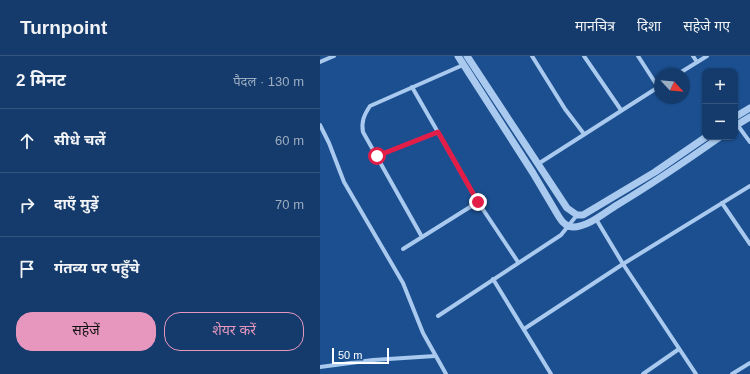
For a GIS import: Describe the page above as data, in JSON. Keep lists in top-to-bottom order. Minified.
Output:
{"scale_bar":"50 m","north":"bottom right","page":{"header":"Turnpoint","nav":["मानचित्र","दिशा","सहेजे गए"],"heading":["2 मिनट","पैदल · 130 m"],"map_buttons":["+","−"],"list":[["सीधे चलें","60 m"],["दाएँ मुड़ें","70 m"],"गंतव्य पर पहुँचे"],"buttons":["सहेजें","शेयर करें"],"scale":"50 m"}}
